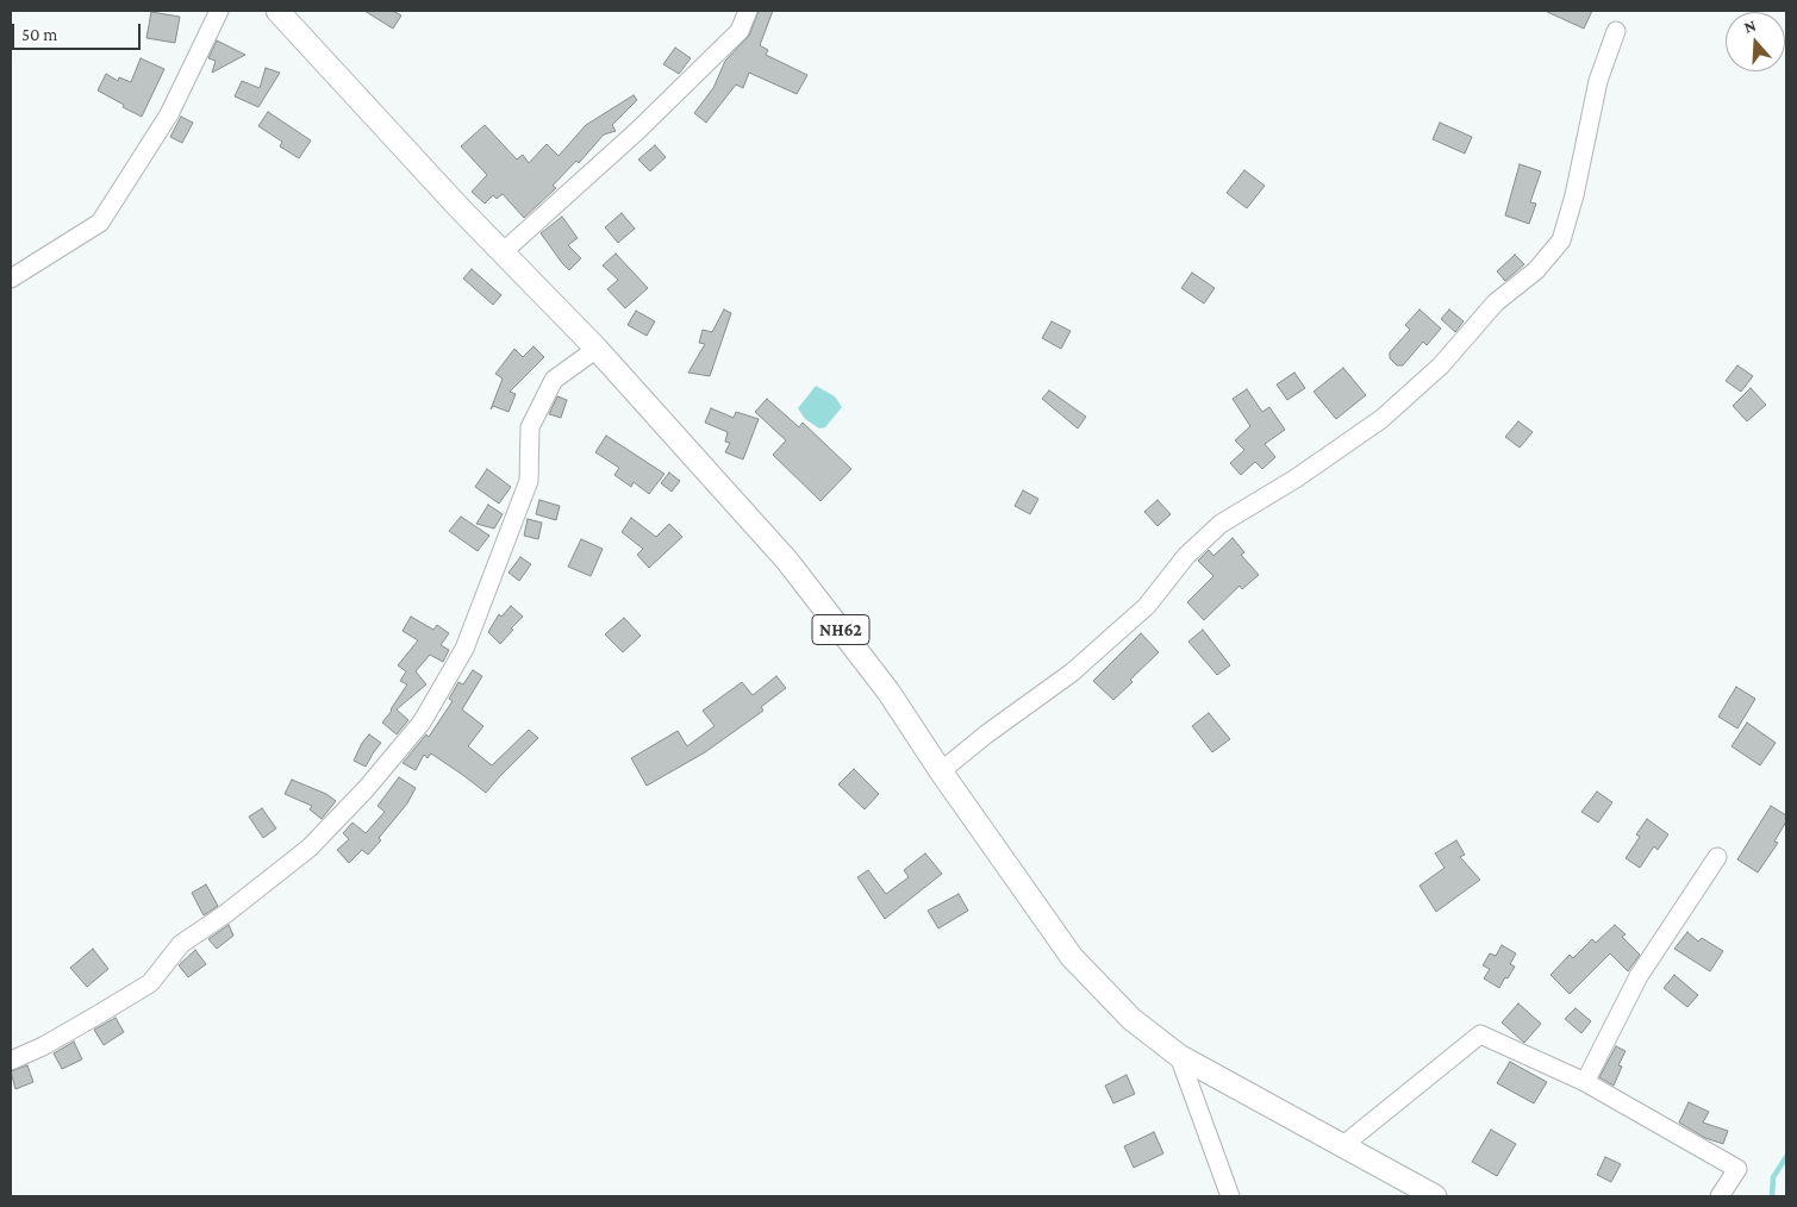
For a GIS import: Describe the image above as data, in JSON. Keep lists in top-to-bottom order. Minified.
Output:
{"streets":{"main road":["NH62"]},"scale_bar":"50 m","north":"top"}
